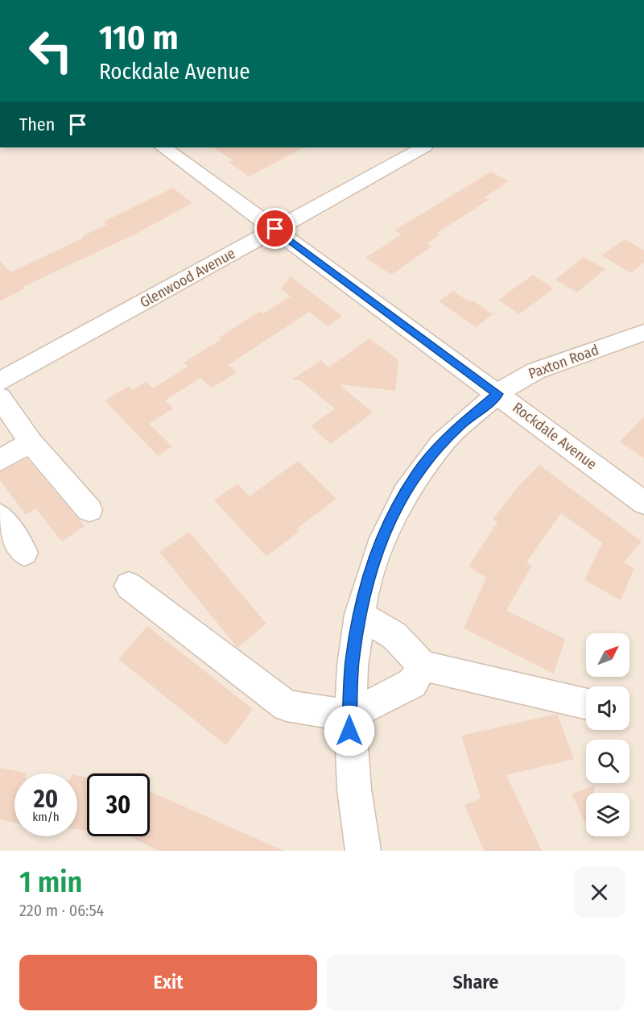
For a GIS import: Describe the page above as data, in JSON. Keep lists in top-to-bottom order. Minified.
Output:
{"streets":{"street":["Glenwood Avenue","Paxton Road","Rockdale Avenue"]},"crossings":[["Glenwood Avenue","Rockdale Avenue"],["Paxton Road","Rockdale Avenue"]],"north":"top right","page":{"turn":["110 m","Rockdale Avenue"],"then":"Then","speed":"20 km/h","limit":"30","heading":["1 min","220 m · 06:54"],"buttons":["Exit","Share"]}}
